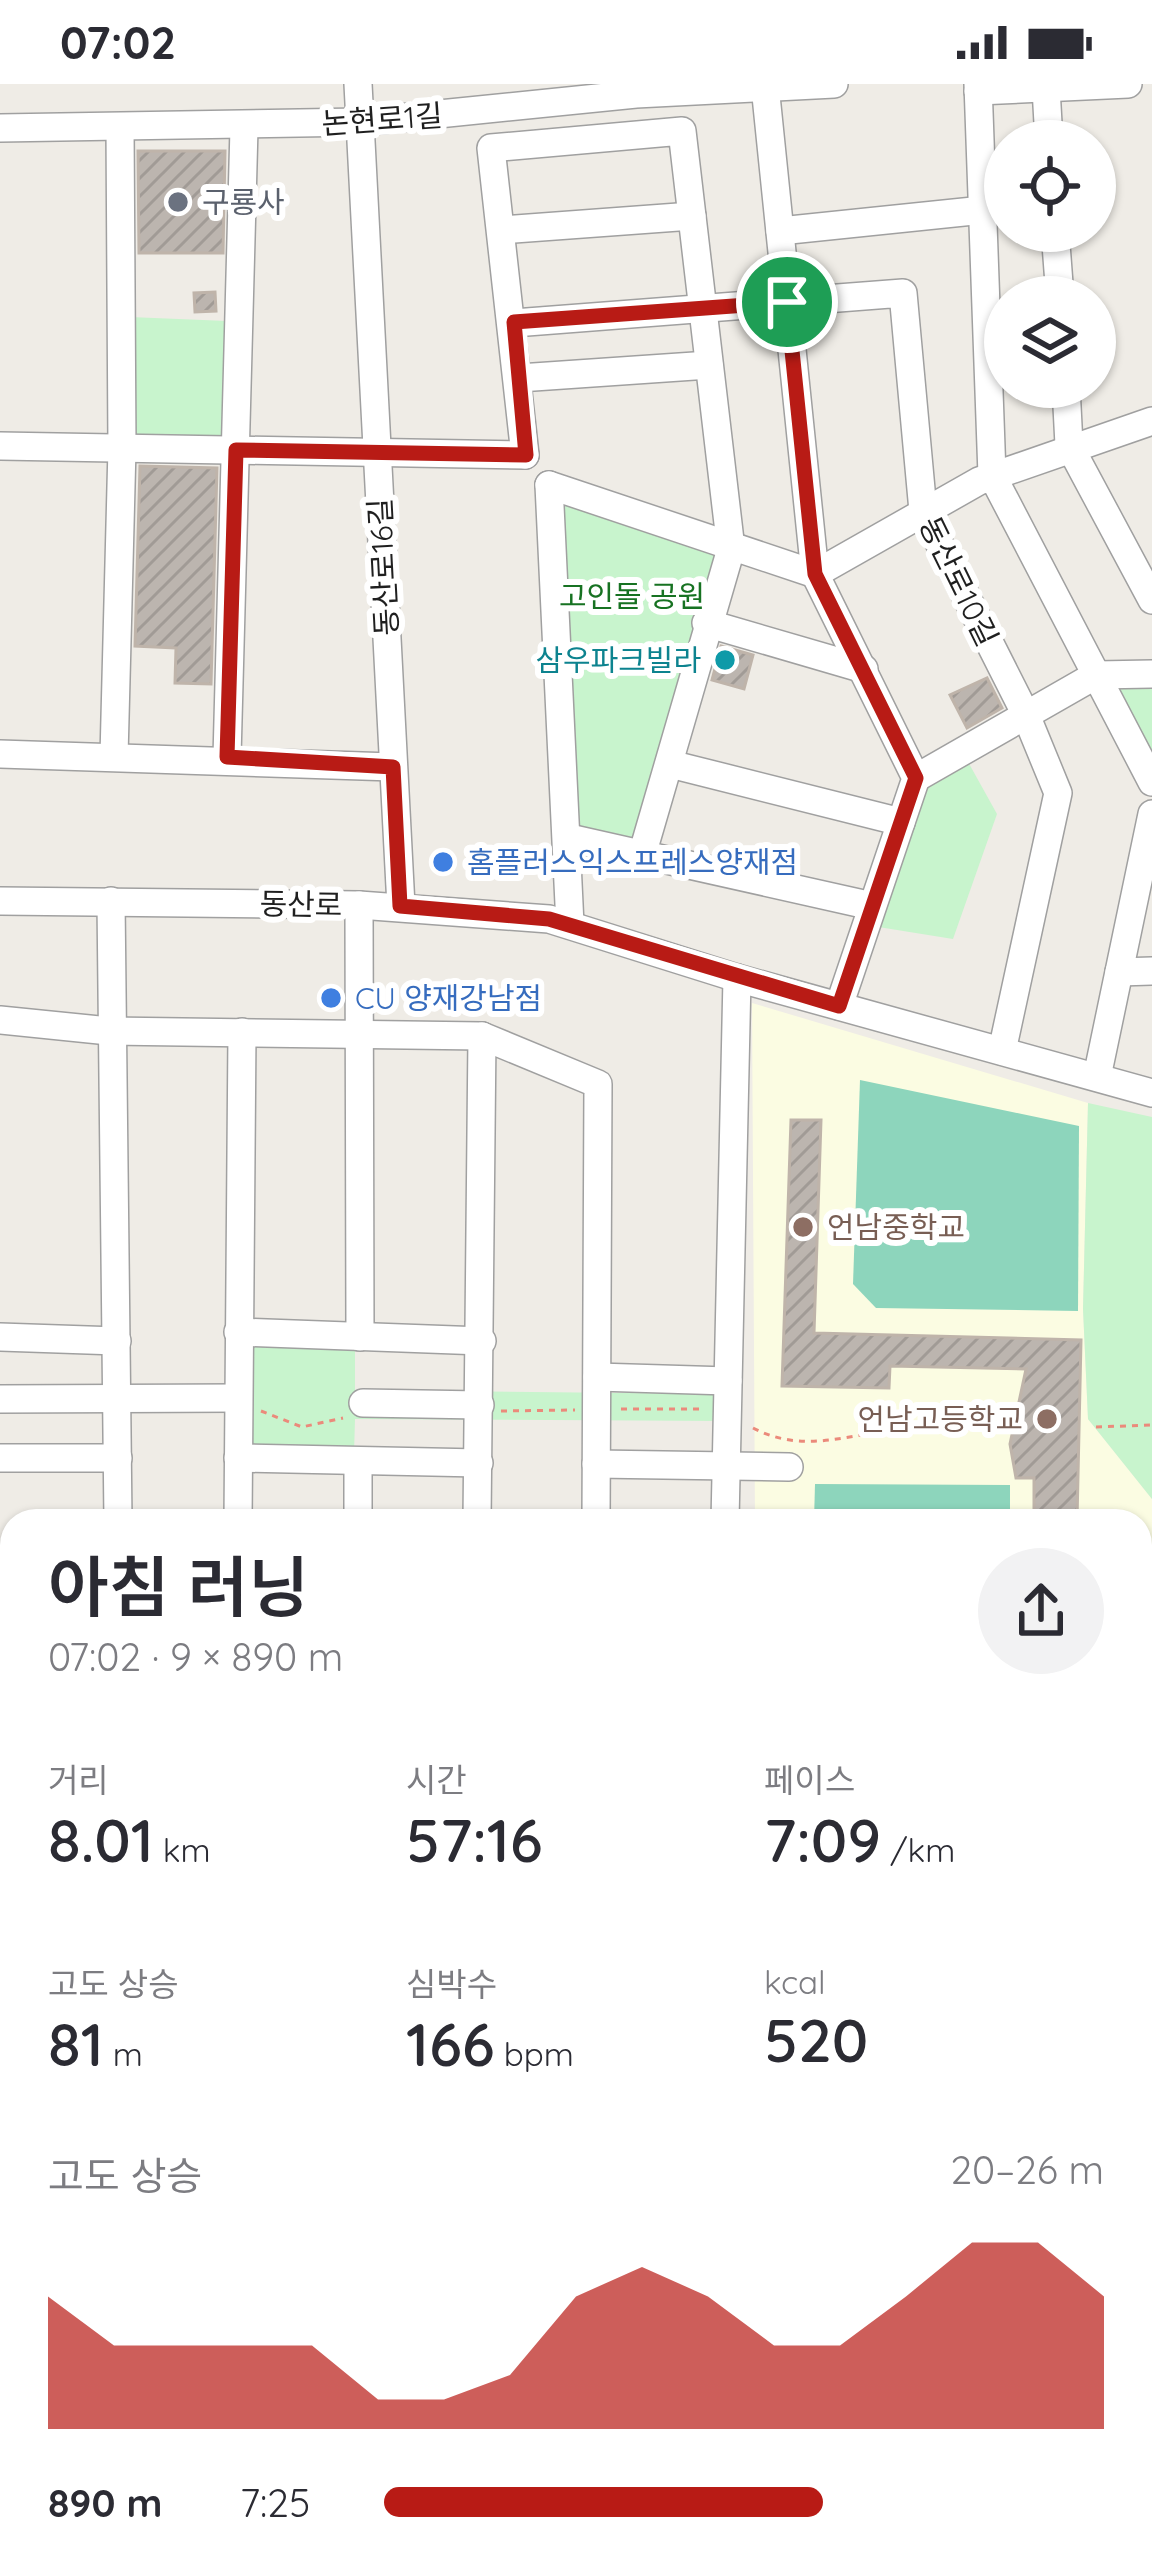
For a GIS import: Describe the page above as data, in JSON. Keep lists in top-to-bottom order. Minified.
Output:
{"streets":{"street":["논현로1길","동산로16길","동산로10길","동산로"]},"crossings":[["논현로1길","동산로16길"],["동산로16길","동산로"],["동산로10길","동산로"]],"parks":["고인돌 공원"],"places":["구룡사","삼우파크빌라","홈플러스익스프레스양재점","CU 양재강남점","언남중학교","언남고등학교"],"page":{"status":"07:02","heading":["아침 러닝","07:02 · 9 × 890 m"],"stats":[["거리","8.01 km"],["시간","57:16"],["페이스","7:09 /km"],["고도 상승","81 m"],["심박수","166 bpm"],["kcal","520"]],"chart":["고도 상승","20–26 m"],"list":[{"name":"890 m","note":"7:25"}]}}
